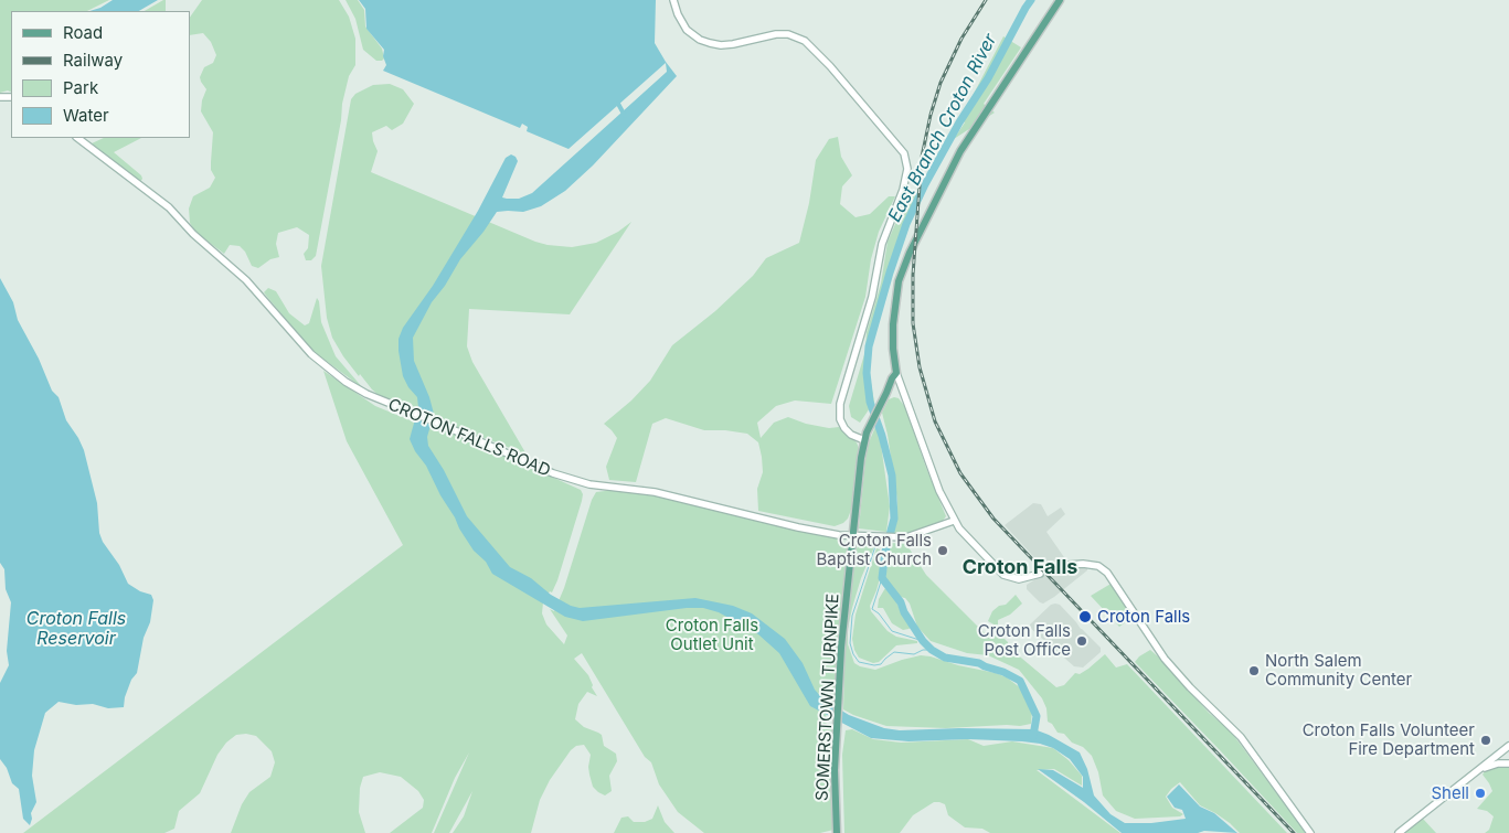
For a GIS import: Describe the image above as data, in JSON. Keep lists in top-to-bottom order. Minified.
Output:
{"streets":{"main road":["SOMERSTOWN TURNPIKE"],"street":["CROTON FALLS ROAD"]},"crossings":[["CROTON FALLS ROAD","SOMERSTOWN TURNPIKE"]],"districts":["Croton Falls"],"water":["East Branch Croton River","Croton Falls Reservoir"],"parks":["Croton Falls Outlet Unit"],"places":["Croton Falls Baptist Church","Croton Falls","Croton Falls Post Office","North Salem Community Center","Croton Falls Volunteer Fire Department","Shell"],"legend":["Road","Railway","Park","Water"]}
